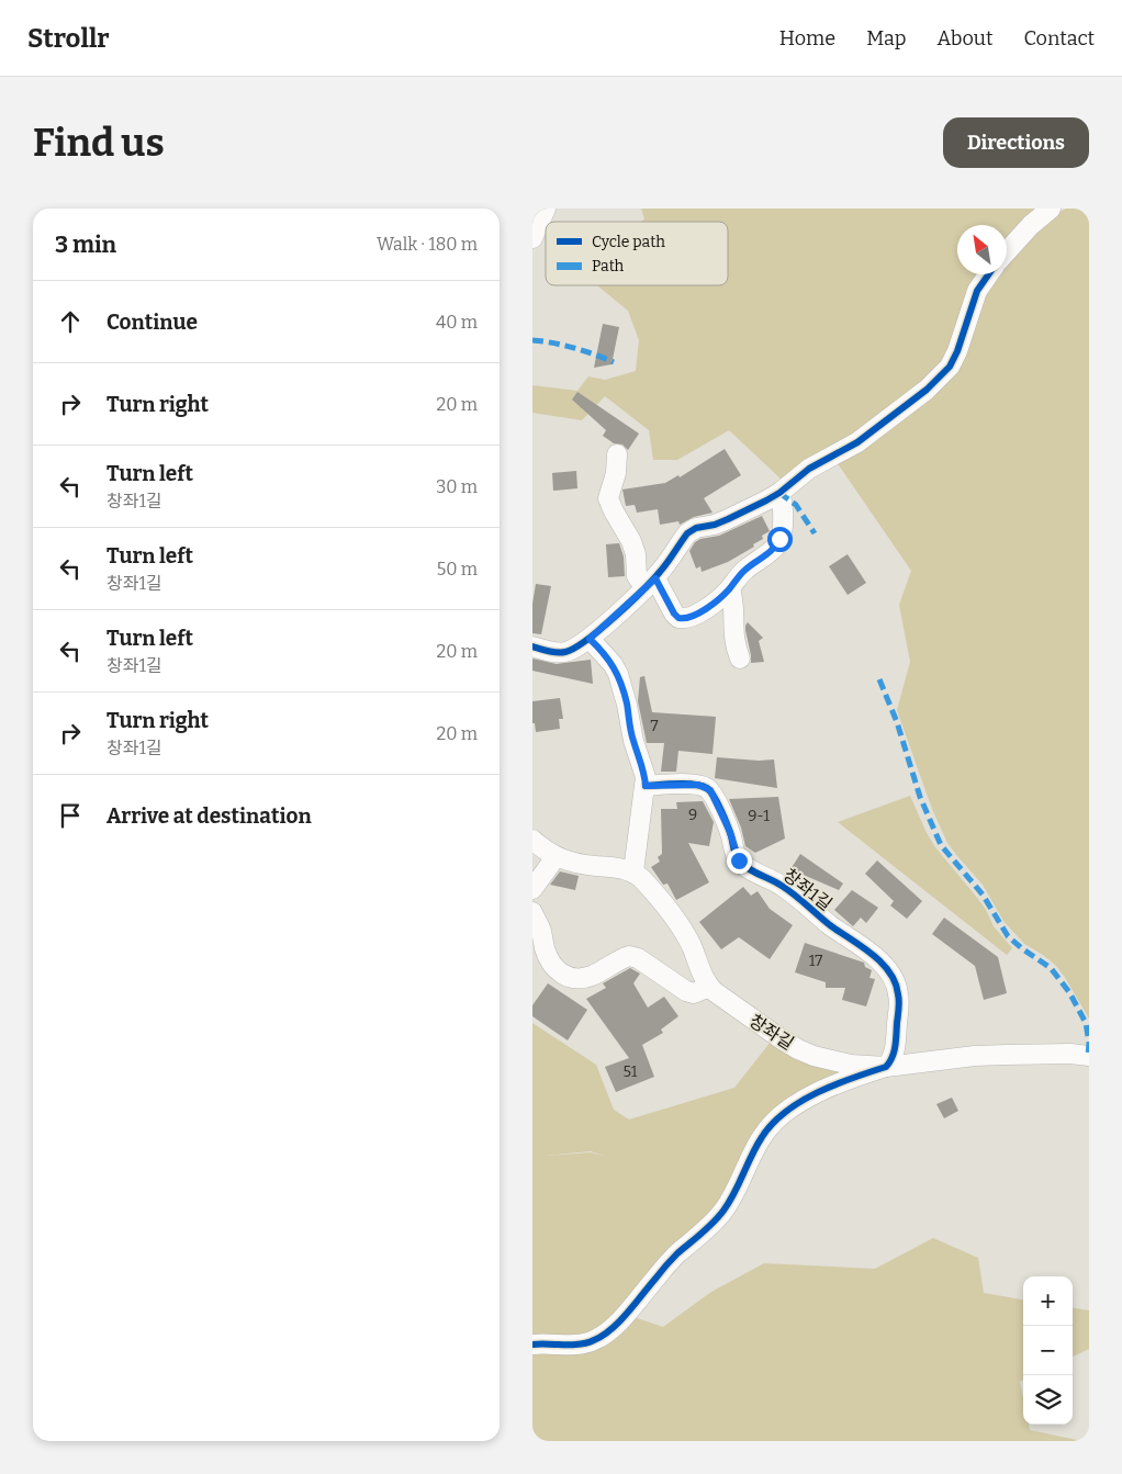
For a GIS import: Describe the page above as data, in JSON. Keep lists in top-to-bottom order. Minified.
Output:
{"streets":{"street":["창좌1길","창좌길"]},"crossings":[["창좌1길","창좌길"]],"house_numbers":["7","9","9-1","17","51"],"legend":["Cycle path","Path"],"north":"top left","page":{"header":"Strollr","nav":["Home","Map","About","Contact"],"buttons":"Directions","title":"Find us","heading":["3 min","Walk · 180 m"],"list":[["Continue","40 m"],["Turn right","20 m"],["Turn left","창좌1길","30 m"],["Turn left","창좌1길","50 m"],["Turn left","창좌1길","20 m"],["Turn right","창좌1길","20 m"],"Arrive at destination"],"map_buttons":["+","−"]}}
